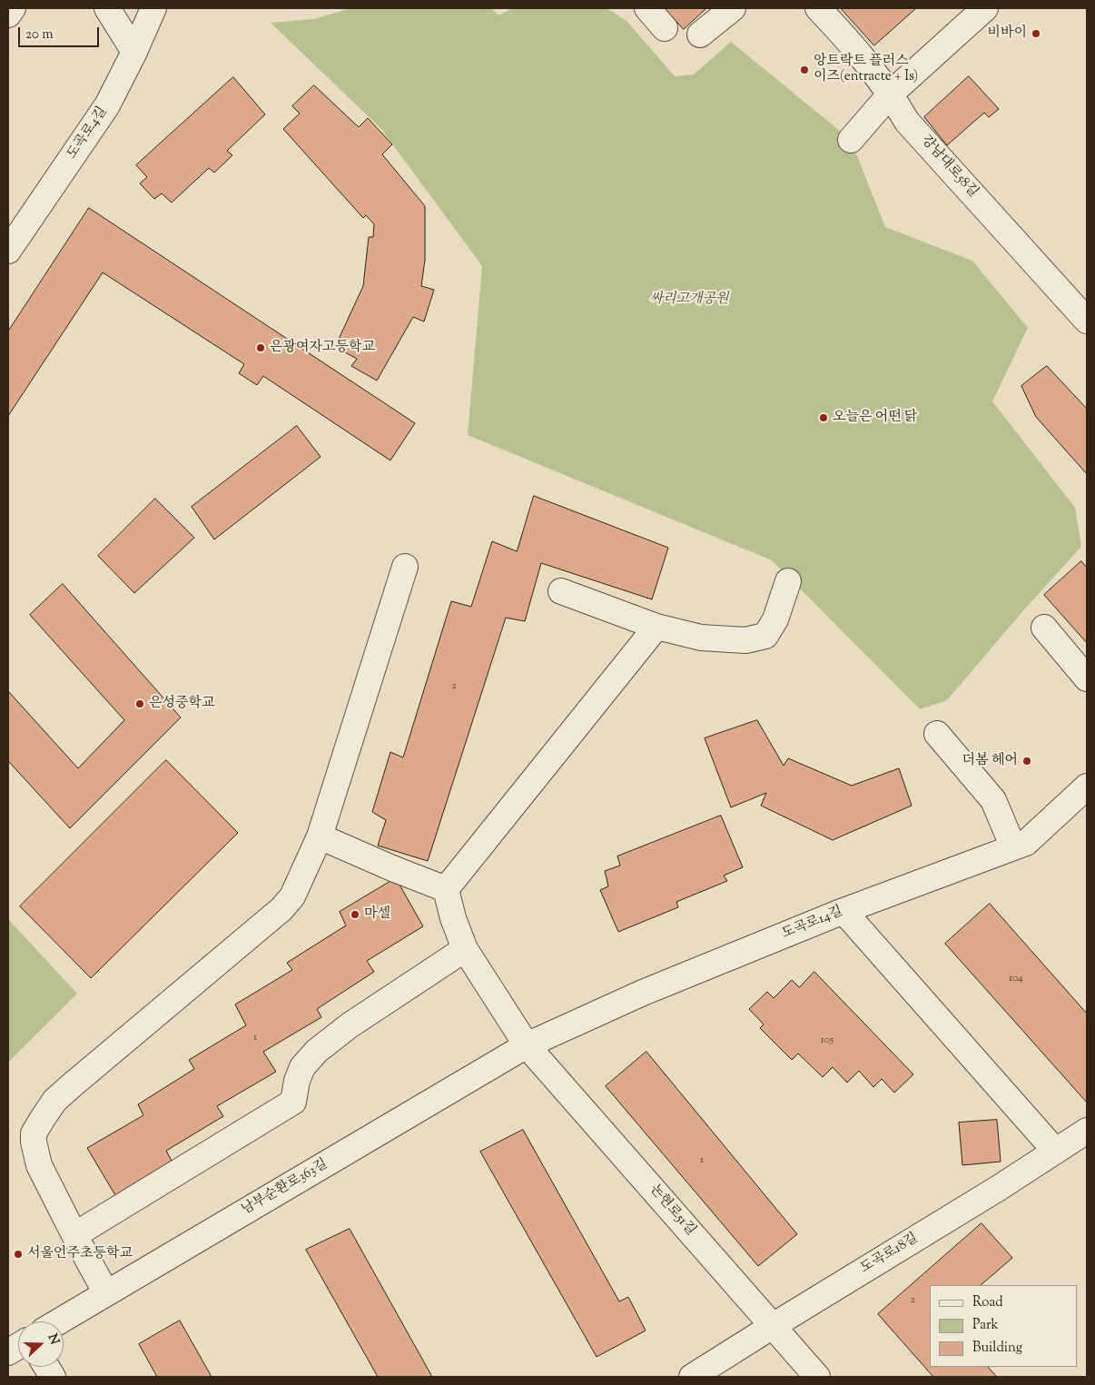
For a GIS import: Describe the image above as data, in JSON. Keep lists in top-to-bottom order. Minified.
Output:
{"streets":{"street":["도곡로4길","강남대로58길","도곡로14길","남부순환로363길","논현로51길","도곡로18길"]},"crossings":[["도곡로14길","남부순환로363길"],["도곡로14길","논현로51길"],["남부순환로363길","논현로51길"],["논현로51길","도곡로18길"]],"parks":["싸리고개공원"],"places":["비바이","앙트락트 플러스 이즈(entracte + Is)","은광여자고등학교","오늘은 어떤 닭","은성중학교","더봄 헤어","마셀","서울언주초등학교"],"house_numbers":["2","104","1","105","1","2"],"legend":["Road","Park","Building"],"scale_bar":"20 m","north":"right"}
